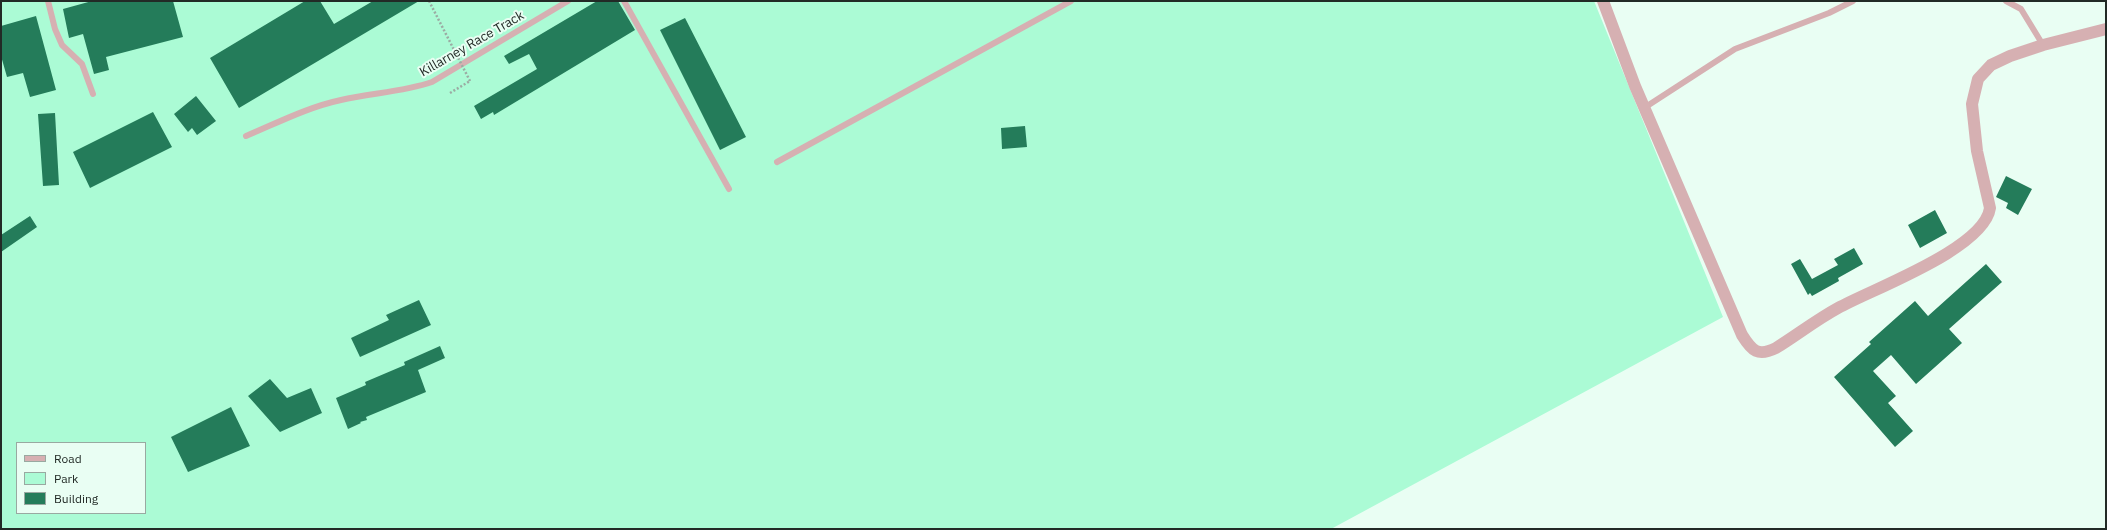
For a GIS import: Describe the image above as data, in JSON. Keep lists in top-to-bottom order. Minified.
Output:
{"streets":{"lane":["Killarney Race Track"]},"legend":["Road","Park","Building"]}
